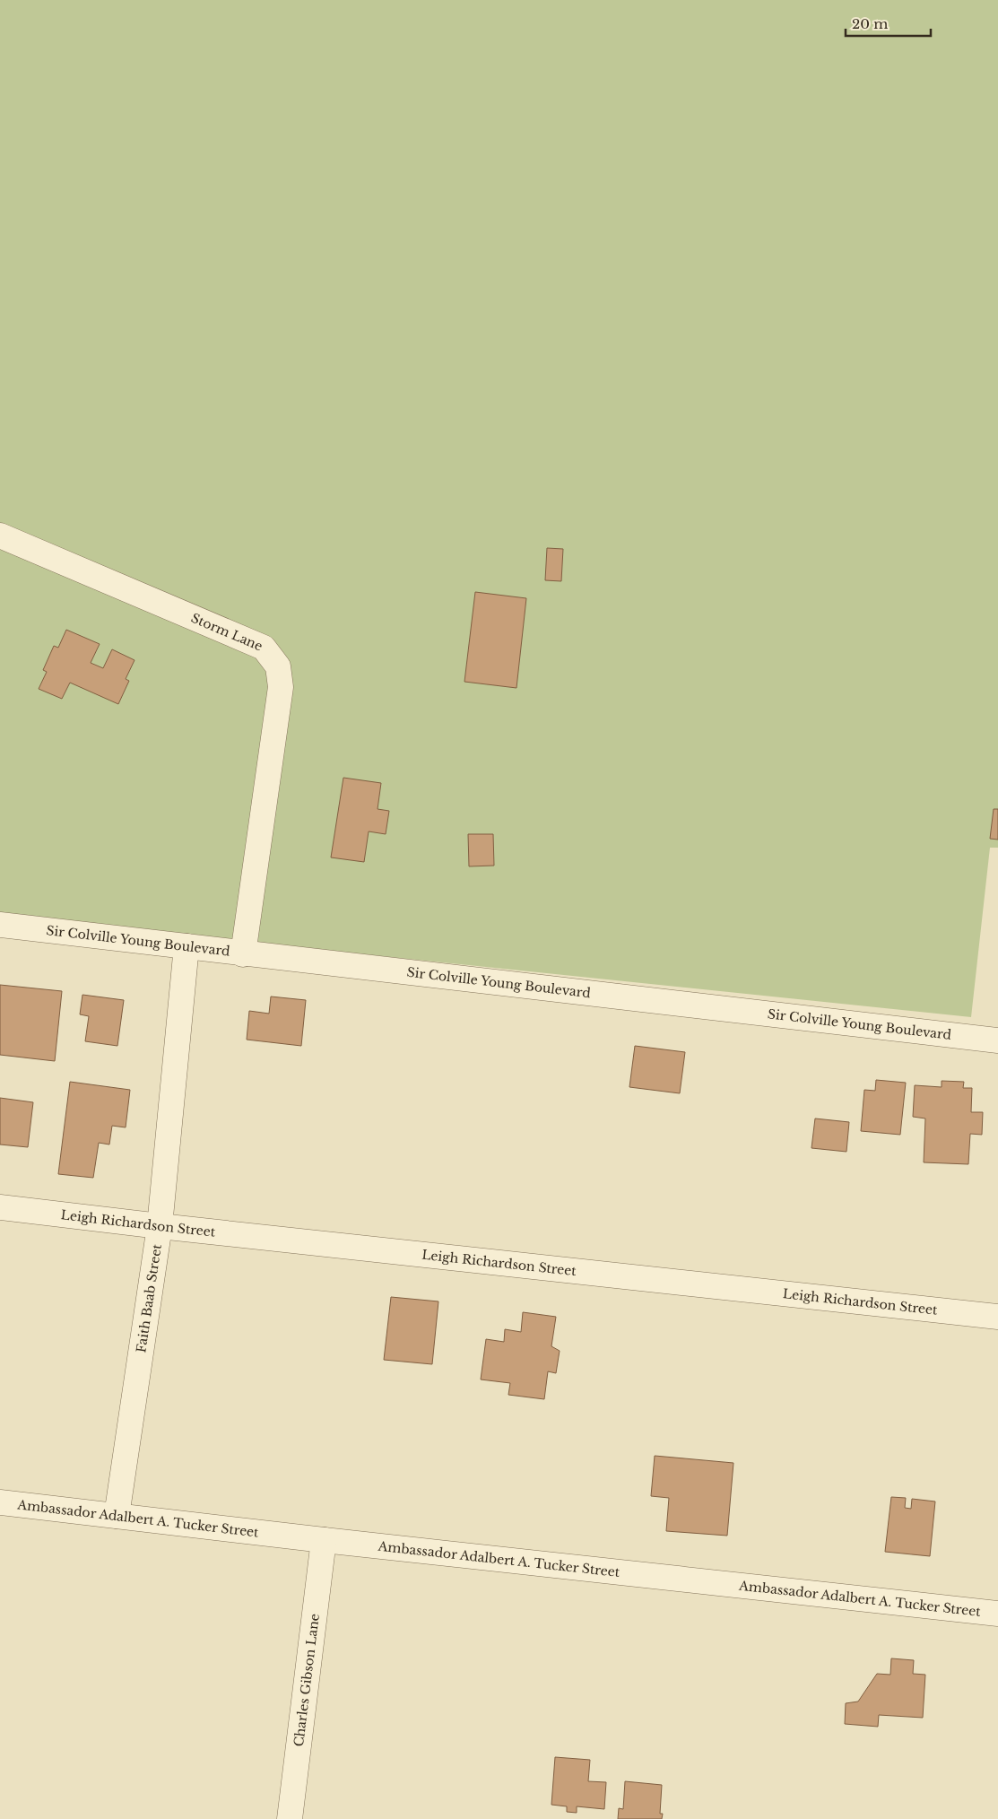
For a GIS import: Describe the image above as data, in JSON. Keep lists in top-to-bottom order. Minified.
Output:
{"streets":{"street":["Storm Lane","Sir Colville Young Boulevard","Leigh Richardson Street","Faith Baab Street","Ambassador Adalbert A. Tucker Street","Charles Gibson Lane"]},"crossings":[["Storm Lane","Sir Colville Young Boulevard"],["Sir Colville Young Boulevard","Faith Baab Street"],["Leigh Richardson Street","Faith Baab Street"],["Faith Baab Street","Ambassador Adalbert A. Tucker Street"],["Ambassador Adalbert A. Tucker Street","Charles Gibson Lane"]],"scale_bar":"20 m"}
